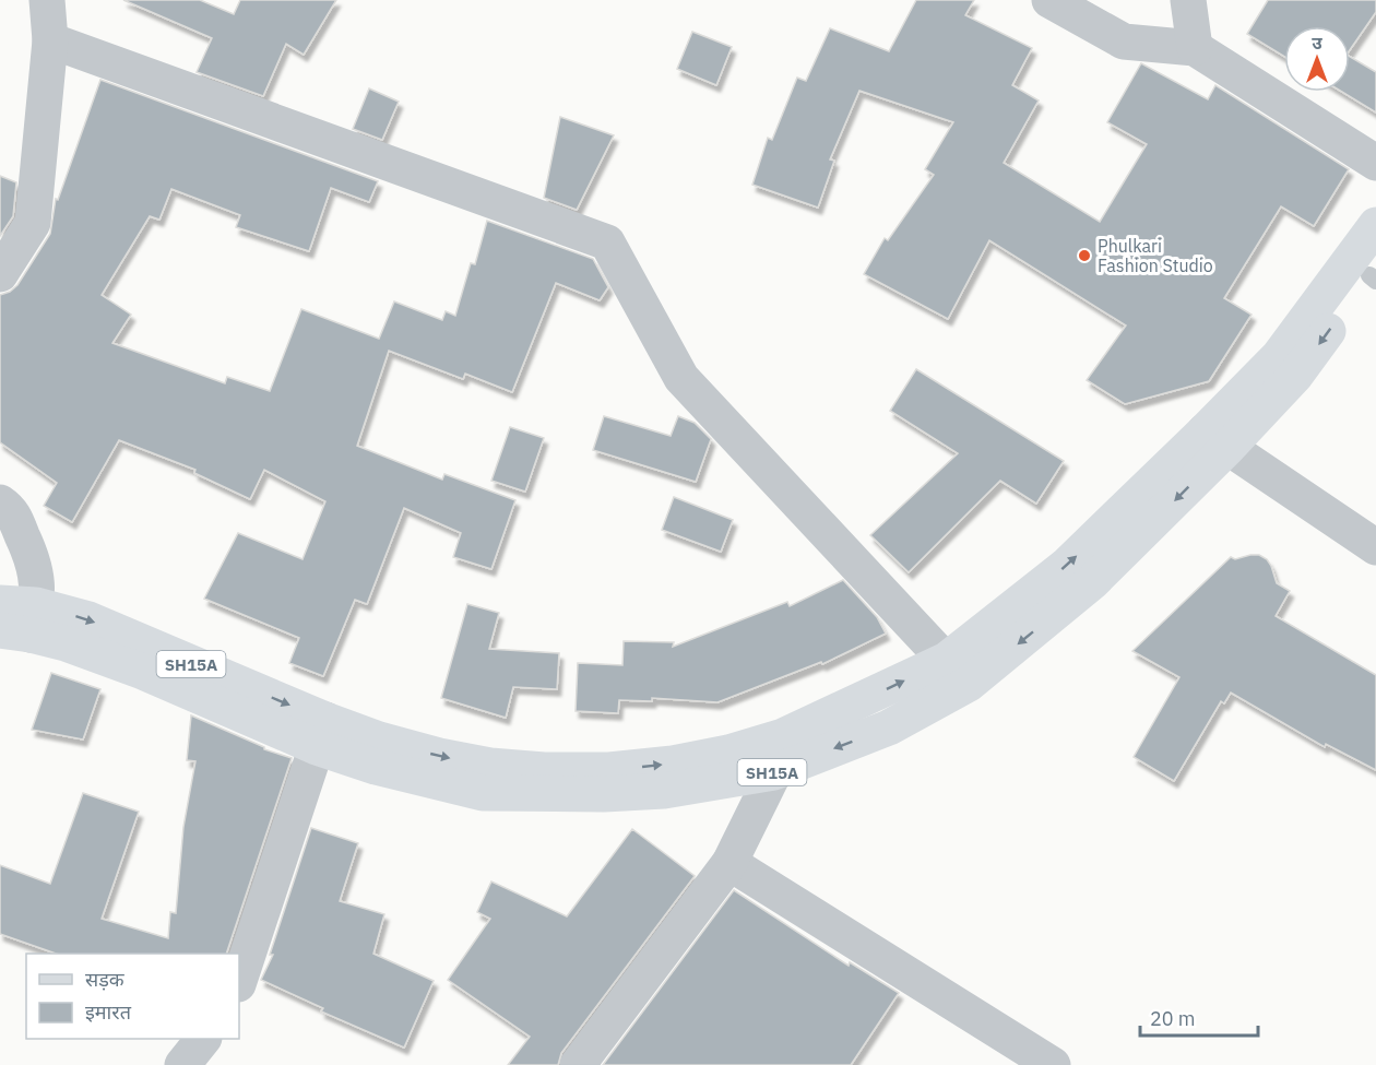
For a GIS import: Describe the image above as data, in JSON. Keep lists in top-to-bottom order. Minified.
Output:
{"streets":{"main road":["SH15A"]},"places":["Phulkari Fashion Studio"],"legend":["सड़क","इमारत"],"scale_bar":"20 m","north":"top"}
